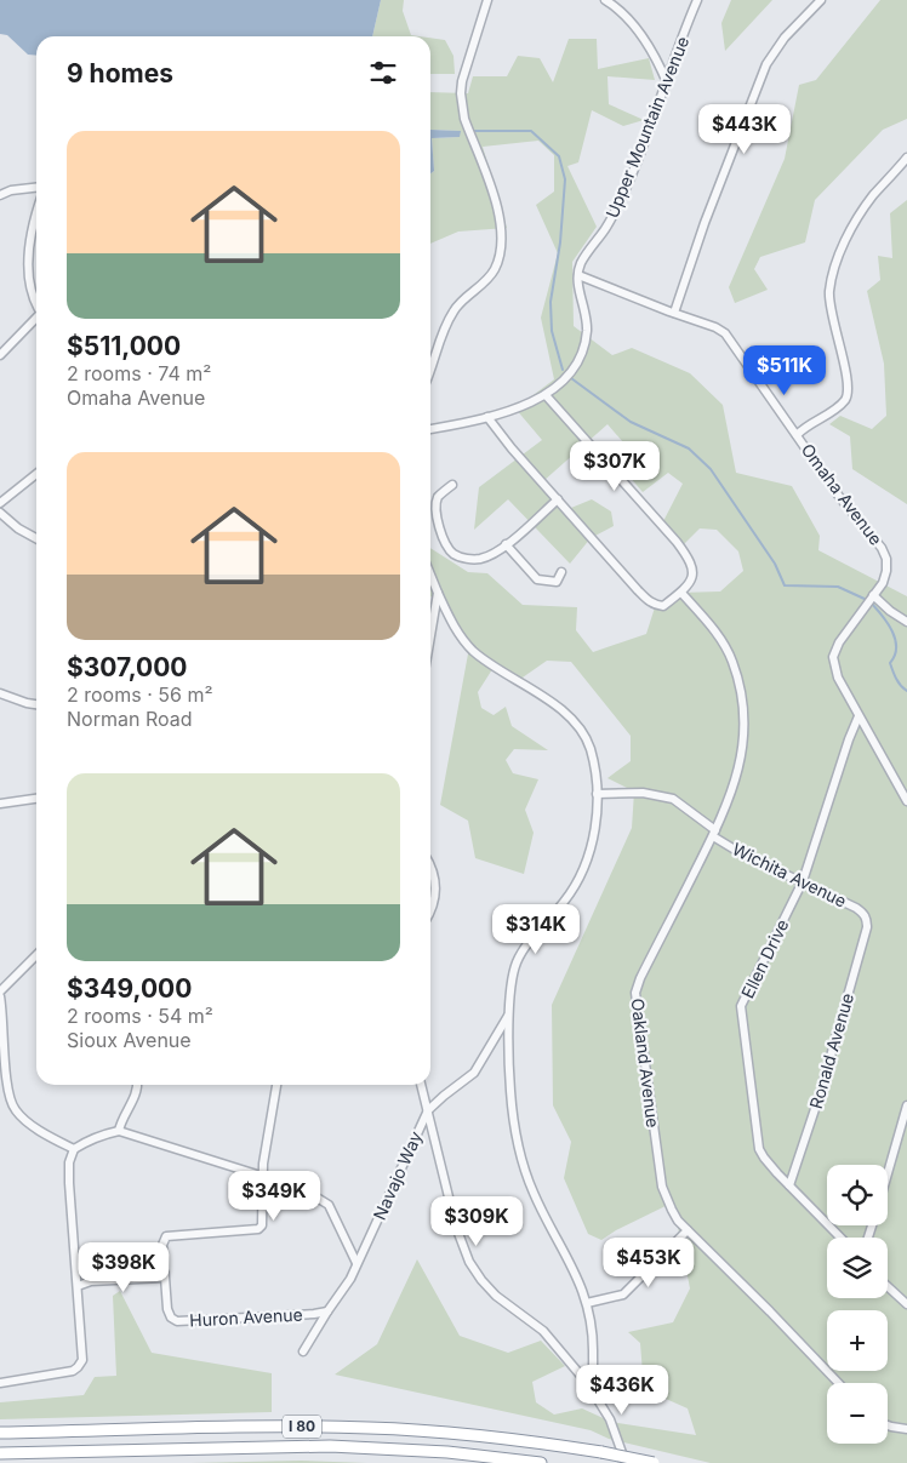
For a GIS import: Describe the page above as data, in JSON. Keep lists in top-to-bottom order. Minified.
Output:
{"streets":{"highway":["I 80"],"street":["Upper Mountain Avenue","Omaha Avenue","Wichita Avenue","Ellen Drive","Ronald Avenue","Oakland Avenue","Navajo Way","Huron Avenue"]},"crossings":[["Upper Mountain Avenue","Omaha Avenue"],["Omaha Avenue","Ellen Drive"],["Wichita Avenue","Ellen Drive"],["Wichita Avenue","Ronald Avenue"],["Wichita Avenue","Oakland Avenue"],["Ellen Drive","Ronald Avenue"],["Navajo Way","Huron Avenue"]],"page":{"heading":"9 homes","price":["$443K","$511K","$307K","$314K","$349K","$309K","$453K","$398K","$436K"],"list":[{"name":"$511,000","note":"2 rooms · 74 m² · Omaha Avenue"},{"name":"$307,000","note":"2 rooms · 56 m² · Norman Road"},{"name":"$349,000","note":"2 rooms · 54 m² · Sioux Avenue"}],"map_buttons":["+","−"]}}
